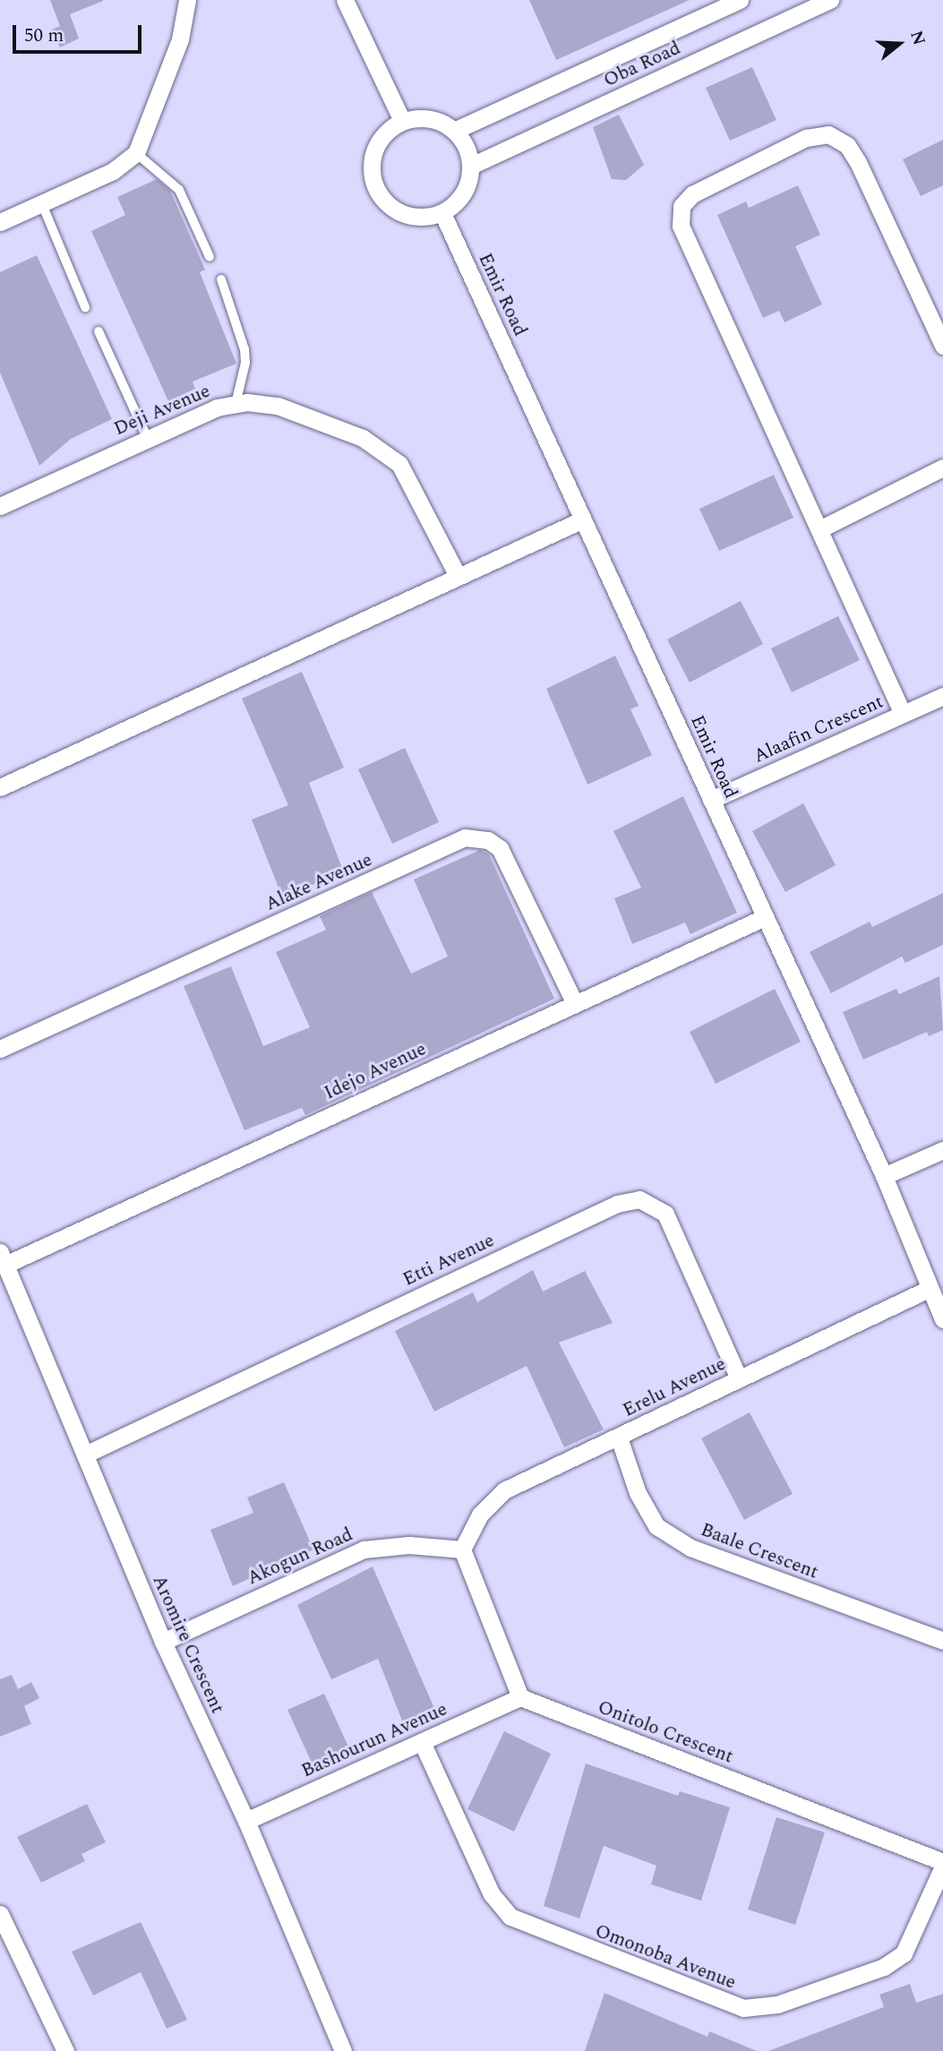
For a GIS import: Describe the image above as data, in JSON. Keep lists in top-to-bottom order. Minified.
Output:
{"streets":{"street":["Oba Road","Emir Road","Deji Avenue","Alaafin Crescent","Alake Avenue","Idejo Avenue","Etti Avenue","Erelu Avenue","Baale Crescent","Akogun Road","Aromire Crescent","Onitolo Crescent","Bashourun Avenue","Omonoba Avenue"]},"crossings":[["Oba Road","Emir Road"],["Emir Road","Alaafin Crescent"],["Emir Road","Idejo Avenue"],["Emir Road","Erelu Avenue"],["Alake Avenue","Idejo Avenue"],["Idejo Avenue","Aromire Crescent"],["Etti Avenue","Erelu Avenue"],["Etti Avenue","Aromire Crescent"],["Erelu Avenue","Baale Crescent"],["Erelu Avenue","Akogun Road"],["Akogun Road","Aromire Crescent"],["Aromire Crescent","Bashourun Avenue"],["Onitolo Crescent","Bashourun Avenue"],["Onitolo Crescent","Omonoba Avenue"],["Bashourun Avenue","Omonoba Avenue"]],"scale_bar":"50 m","north":"right"}
